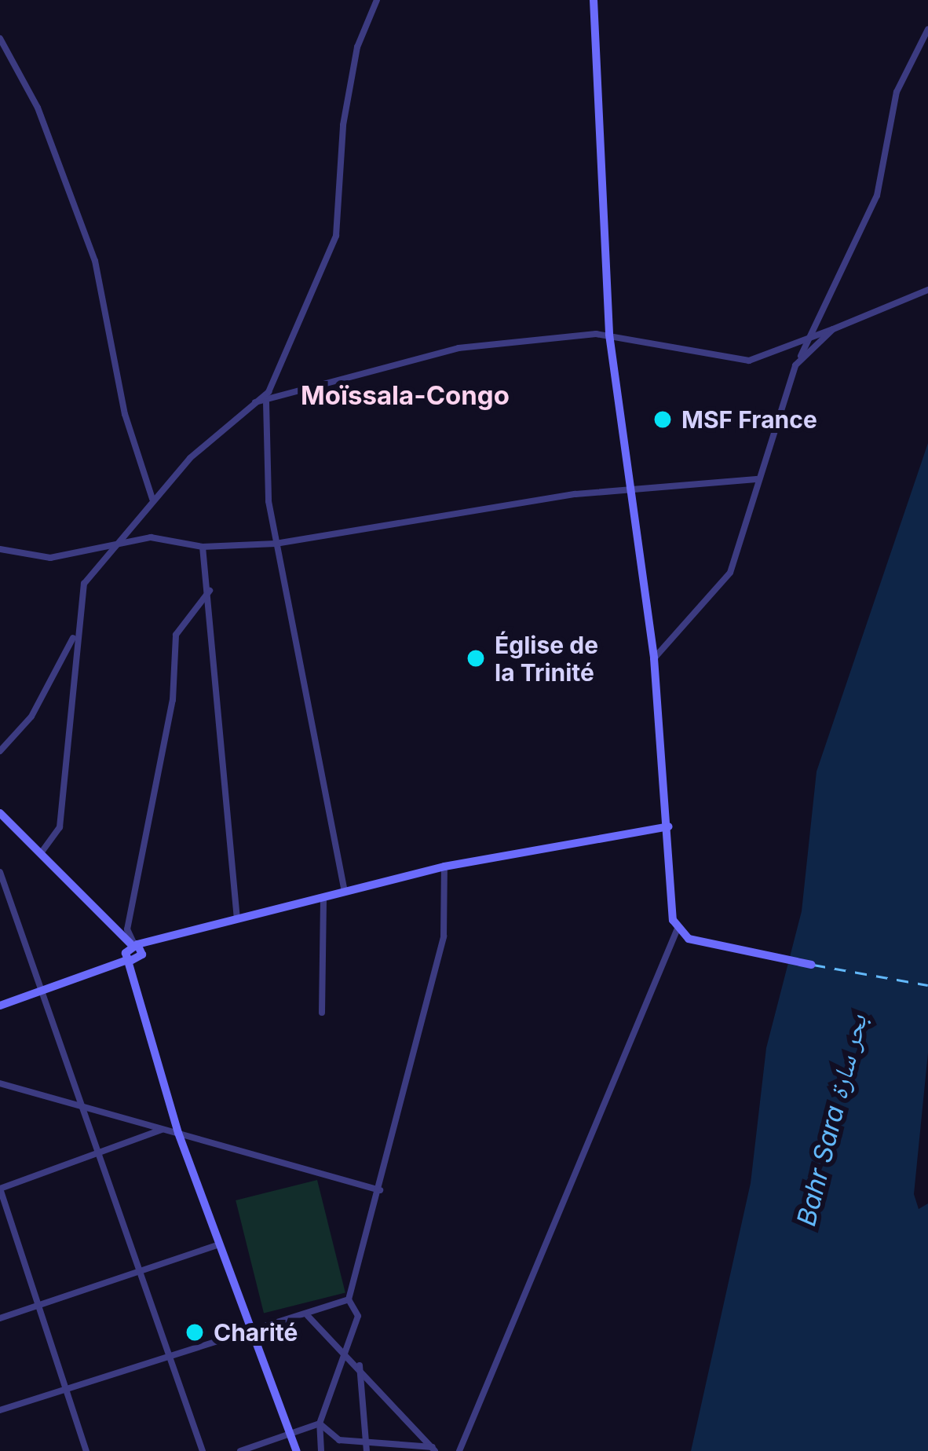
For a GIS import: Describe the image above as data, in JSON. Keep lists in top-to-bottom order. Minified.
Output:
{"districts":["Moïssala-Congo"],"water":["Bahr Sara بحر سارة"],"places":["MSF France","Église de la Trinité","Charité"]}
